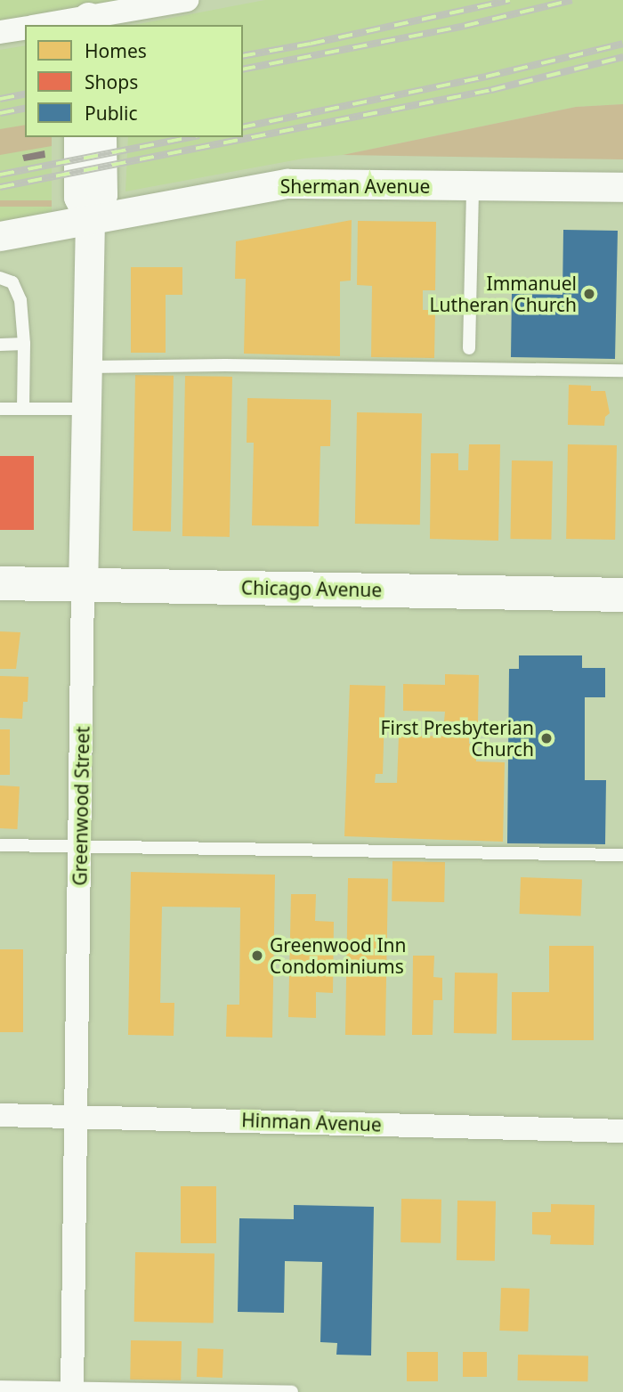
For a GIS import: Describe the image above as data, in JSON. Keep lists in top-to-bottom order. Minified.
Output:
{"streets":{"main road":["Chicago Avenue"],"street":["Sherman Avenue","Greenwood Street","Hinman Avenue"]},"crossings":[["Sherman Avenue","Greenwood Street"],["Chicago Avenue","Greenwood Street"],["Greenwood Street","Hinman Avenue"]],"places":["Immanuel Lutheran Church","First Presbyterian Church","Greenwood Inn Condominiums"],"legend":["Homes","Shops","Public"]}
